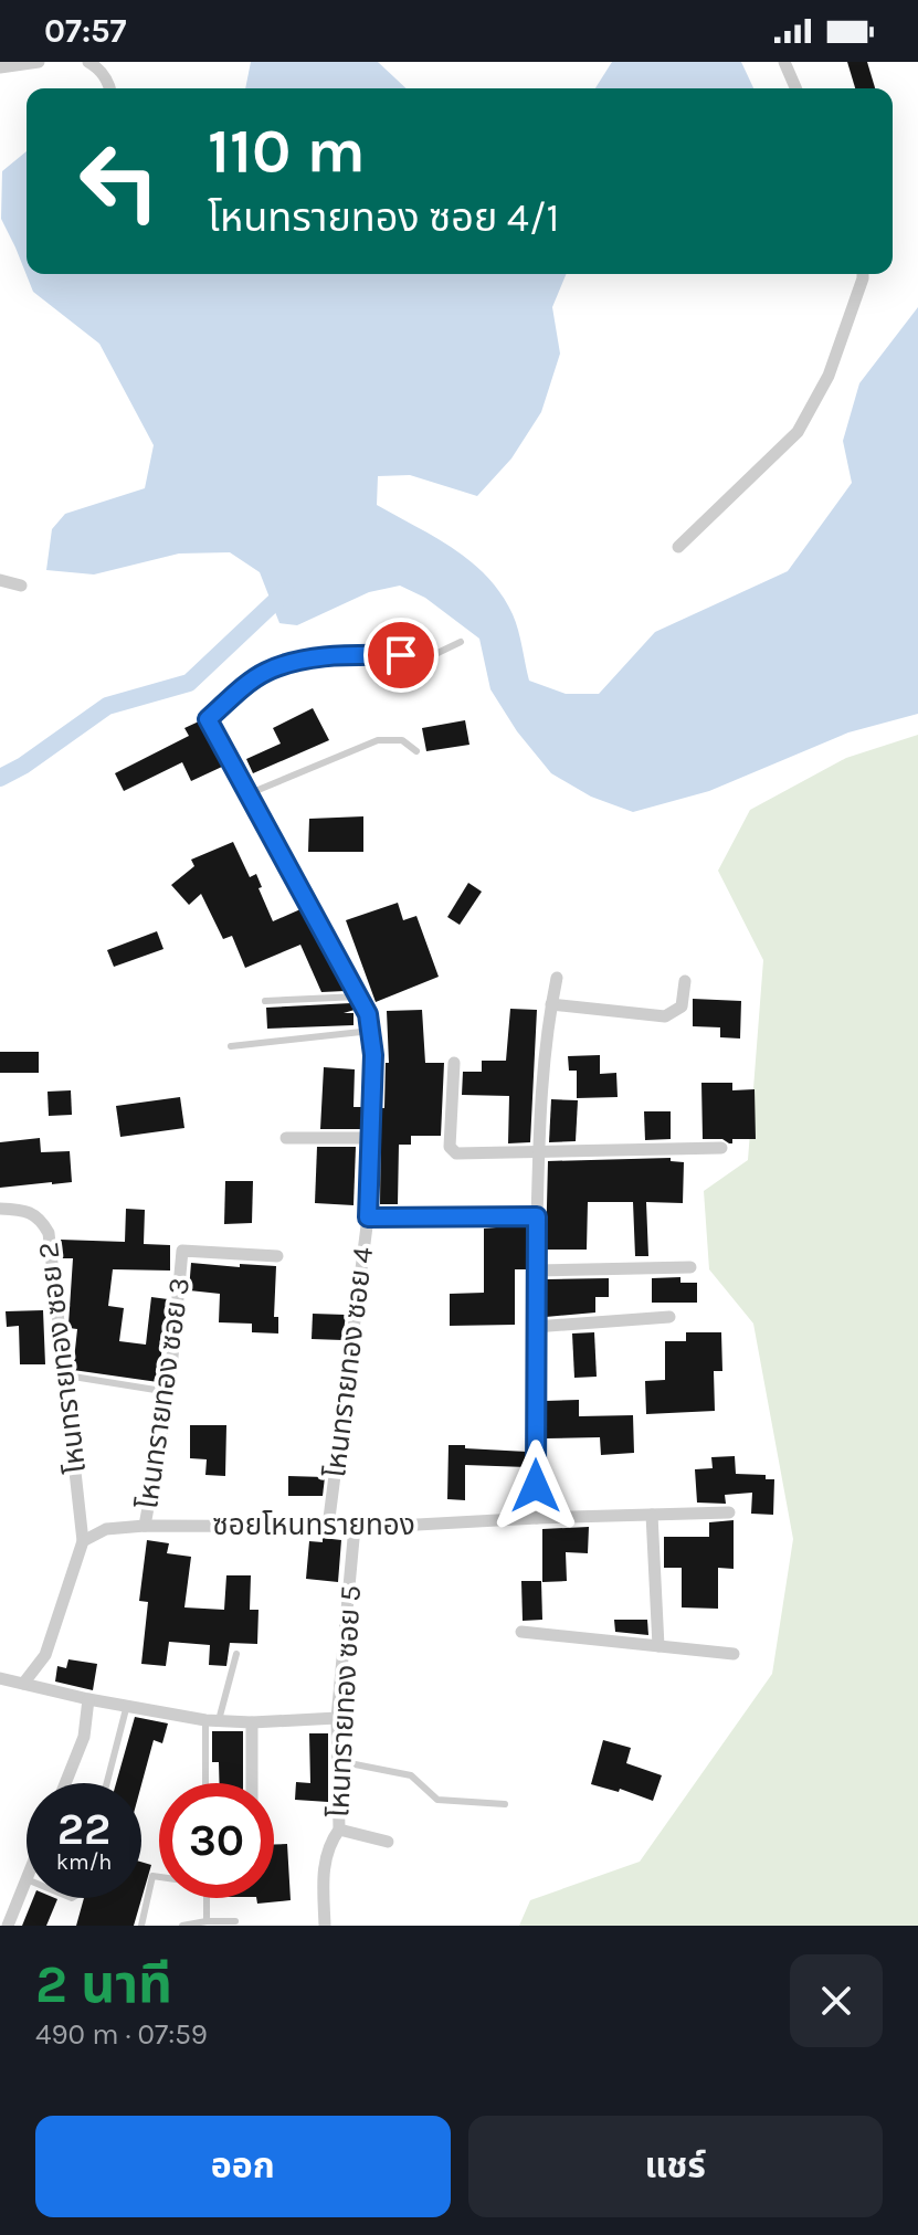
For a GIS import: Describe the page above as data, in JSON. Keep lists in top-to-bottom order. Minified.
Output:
{"streets":{"street":["โหนทรายทอง ซอย 2","โหนทรายทอง ซอย 4","โหนทรายทอง ซอย 3","ซอยโหนทรายทอง","โหนทรายทอง ซอย 5"]},"crossings":[["โหนทรายทอง ซอย 2","ซอยโหนทรายทอง"],["โหนทรายทอง ซอย 4","ซอยโหนทรายทอง"],["โหนทรายทอง ซอย 3","ซอยโหนทรายทอง"],["ซอยโหนทรายทอง","โหนทรายทอง ซอย 5"]],"page":{"status":"07:57","turn":["110 m","โหนทรายทอง ซอย 4/1"],"speed":"22 km/h","limit":"30","heading":["2 นาที","490 m · 07:59"],"buttons":["ออก","แชร์"]}}
